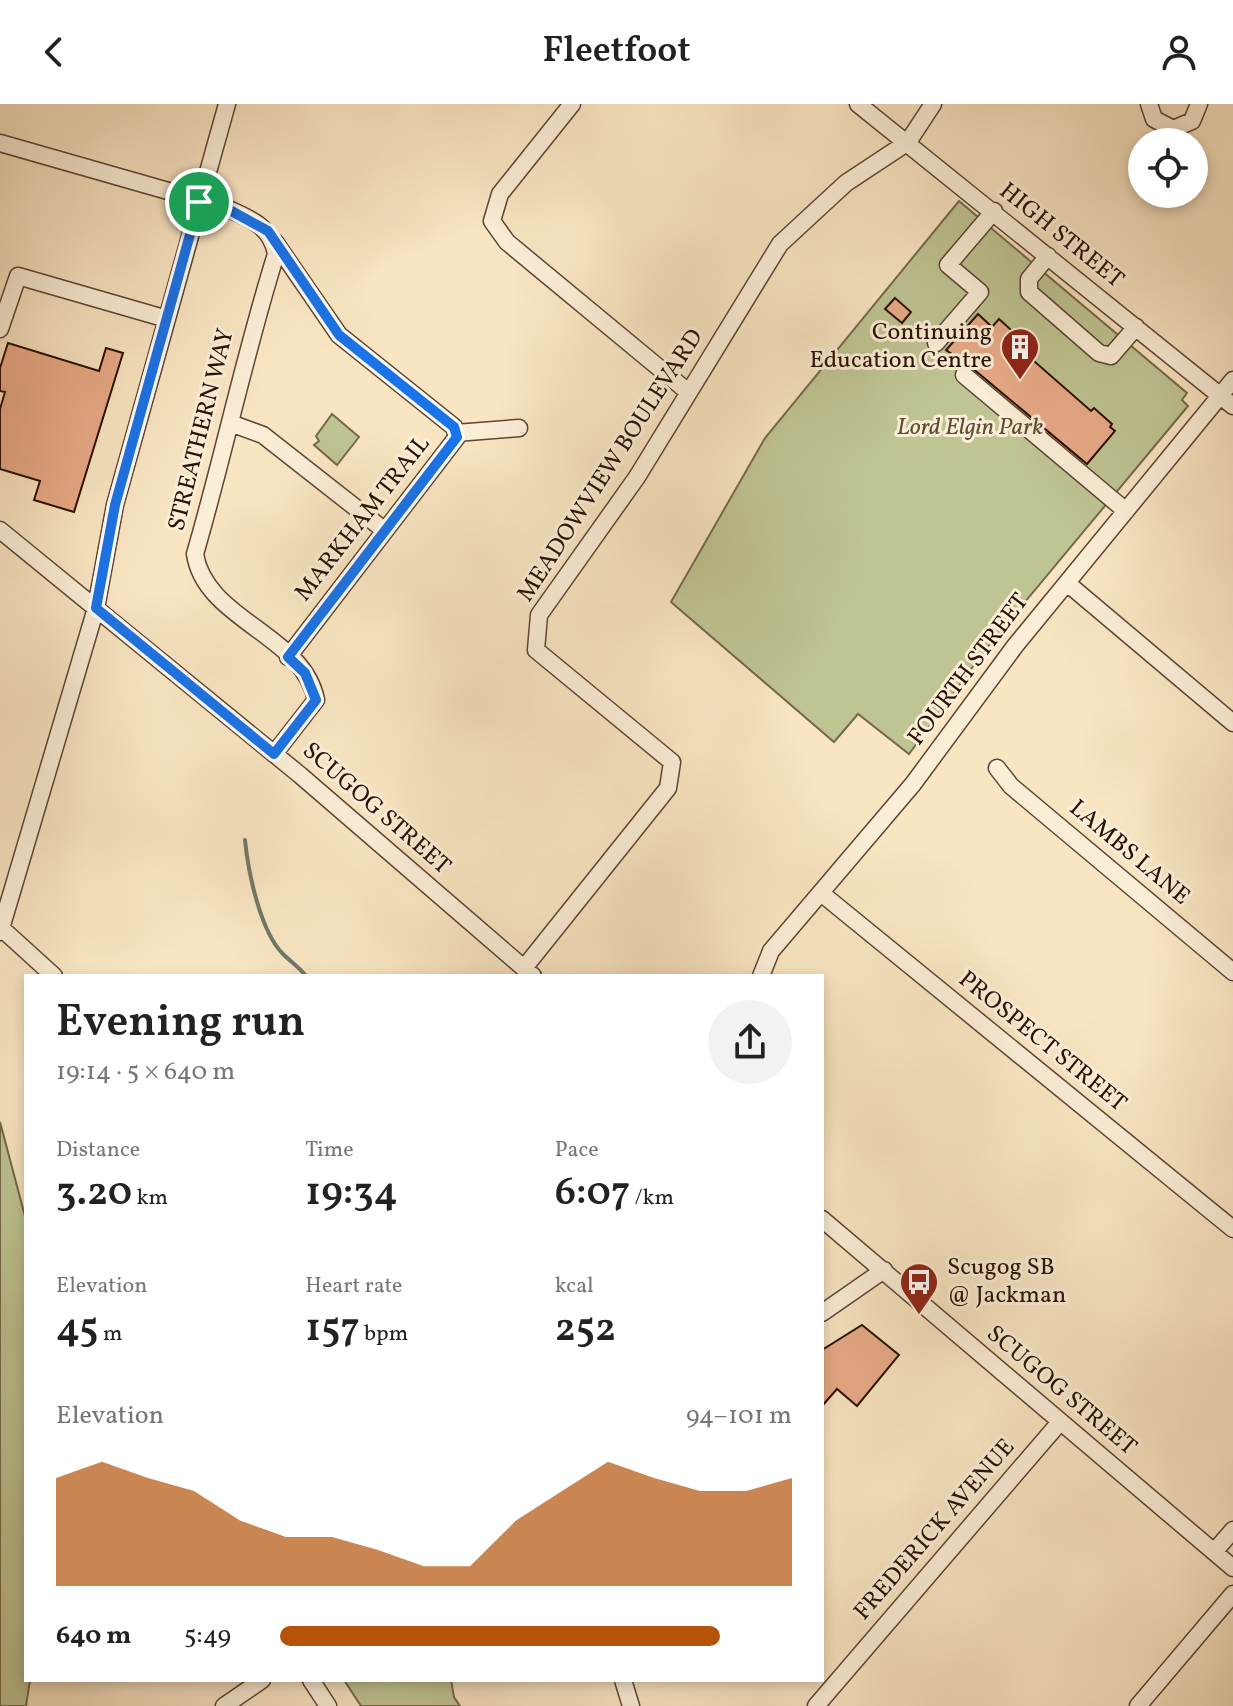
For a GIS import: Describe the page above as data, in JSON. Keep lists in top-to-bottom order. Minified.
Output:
{"streets":{"street":["HIGH STREET","STREATHERN WAY","MEADOWVIEW BOULEVARD","MARKHAM TRAIL","FOURTH STREET","SCUGOG STREET","LAMBS LANE","PROSPECT STREET","FREDERICK AVENUE"]},"crossings":[["HIGH STREET","MEADOWVIEW BOULEVARD"],["HIGH STREET","FOURTH STREET"],["STREATHERN WAY","MARKHAM TRAIL"],["STREATHERN WAY","SCUGOG STREET"],["MEADOWVIEW BOULEVARD","SCUGOG STREET"],["FOURTH STREET","PROSPECT STREET"],["SCUGOG STREET","FREDERICK AVENUE"]],"parks":["Lord Elgin Park"],"places":{"building":["Continuing Education Centre"],"bus stop":["Scugog SB @ Jackman"]},"page":{"header":"Fleetfoot","heading":["Evening run","19:14 · 5 × 640 m"],"stats":[["Distance","3.20 km"],["Time","19:34"],["Pace","6:07 /km"],["Elevation","45 m"],["Heart rate","157 bpm"],["kcal","252"]],"chart":["Elevation","94–101 m"],"list":[{"name":"640 m","note":"5:49"}]}}
